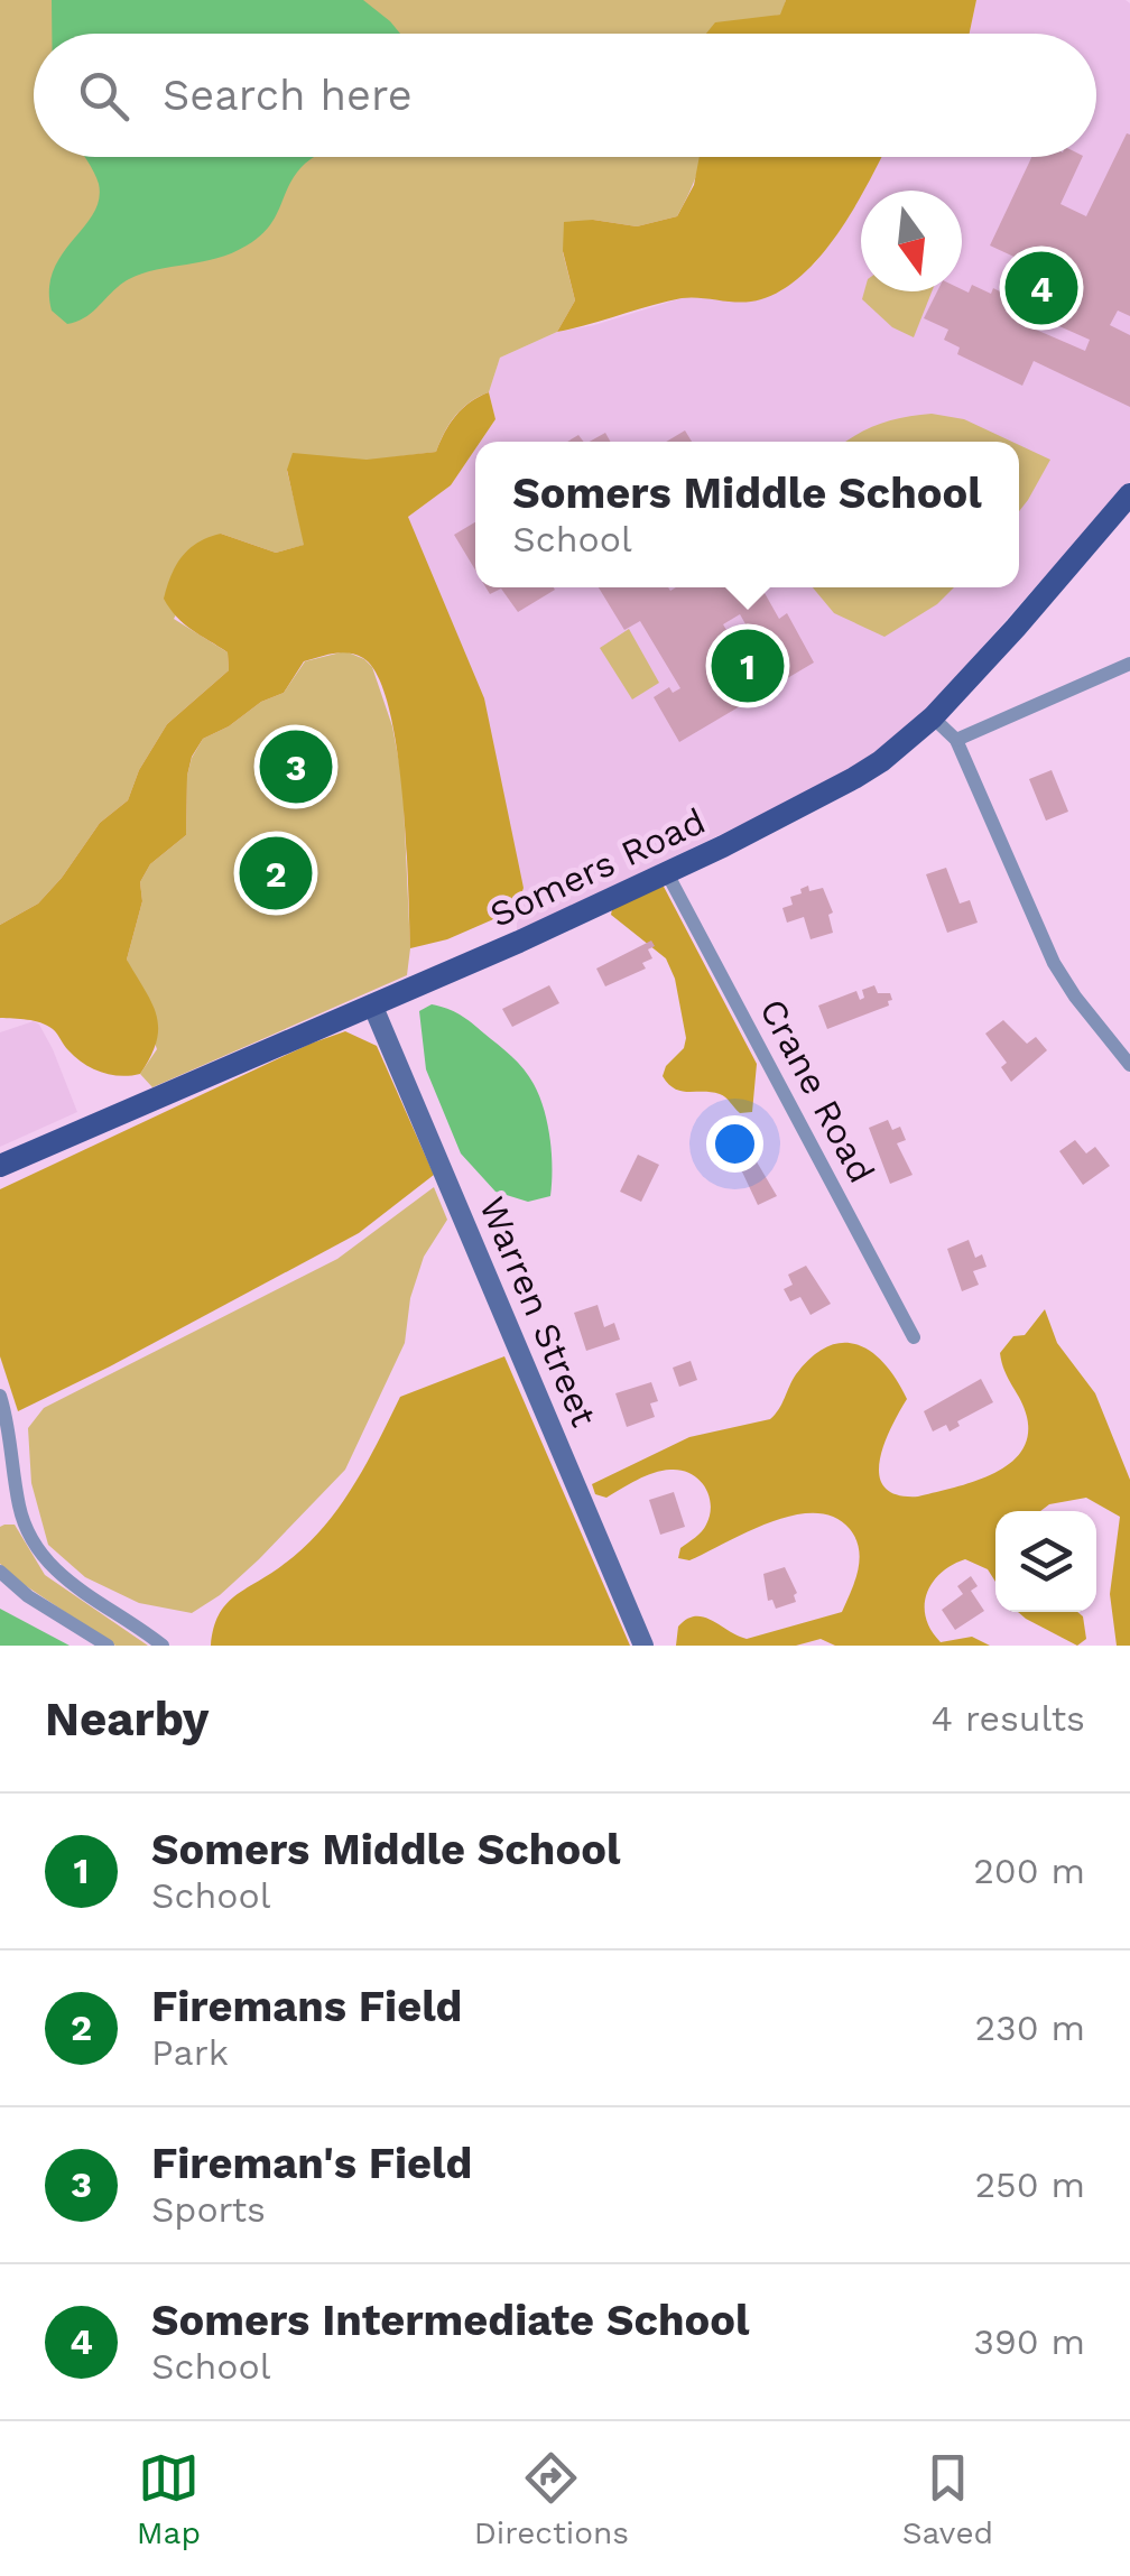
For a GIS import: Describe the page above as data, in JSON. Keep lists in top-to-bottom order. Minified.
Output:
{"streets":{"main road":["Somers Road"],"street":["Crane Road","Warren Street"]},"crossings":[["Somers Road","Crane Road"],["Somers Road","Warren Street"]],"north":"bottom","page":{"search":"Search here","pins":["4","1","3","2"],"popup":["Somers Middle School","School"],"heading":["Nearby","4 results"],"list":[{"mark":"1","name":"Somers Middle School","note":"School","value":"200 m"},{"mark":"2","name":"Firemans Field","note":"Park","value":"230 m"},{"mark":"3","name":"Fireman's Field","note":"Sports","value":"250 m"},{"mark":"4","name":"Somers Intermediate School","note":"School","value":"390 m"}],"nav":["Map","Directions","Saved"]}}
